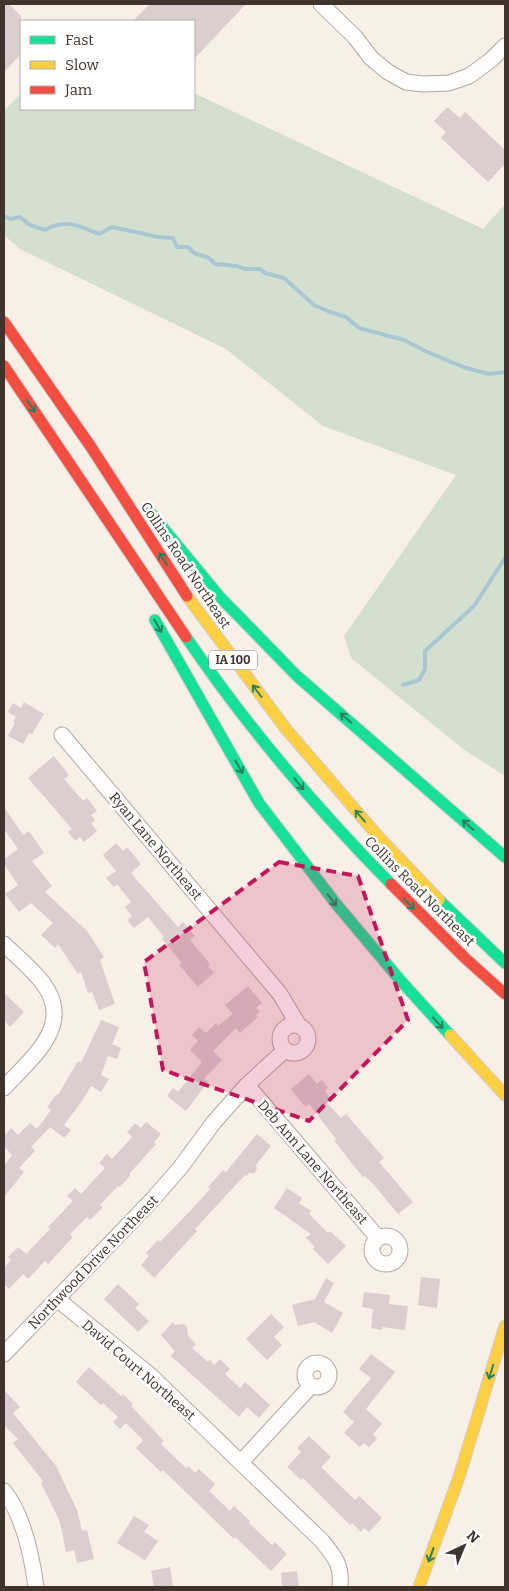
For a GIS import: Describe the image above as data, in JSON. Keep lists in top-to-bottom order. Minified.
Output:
{"streets":{"highway":["Collins Road Northeast","IA 100"],"street":["Ryan Lane Northeast","Deb Ann Lane Northeast","Northwood Drive Northeast","David Court Northeast"]},"crossings":[["Ryan Lane Northeast","Northwood Drive Northeast"],["Deb Ann Lane Northeast","Northwood Drive Northeast"],["Northwood Drive Northeast","David Court Northeast"]],"legend":["Fast","Slow","Jam"],"north":"top right"}
